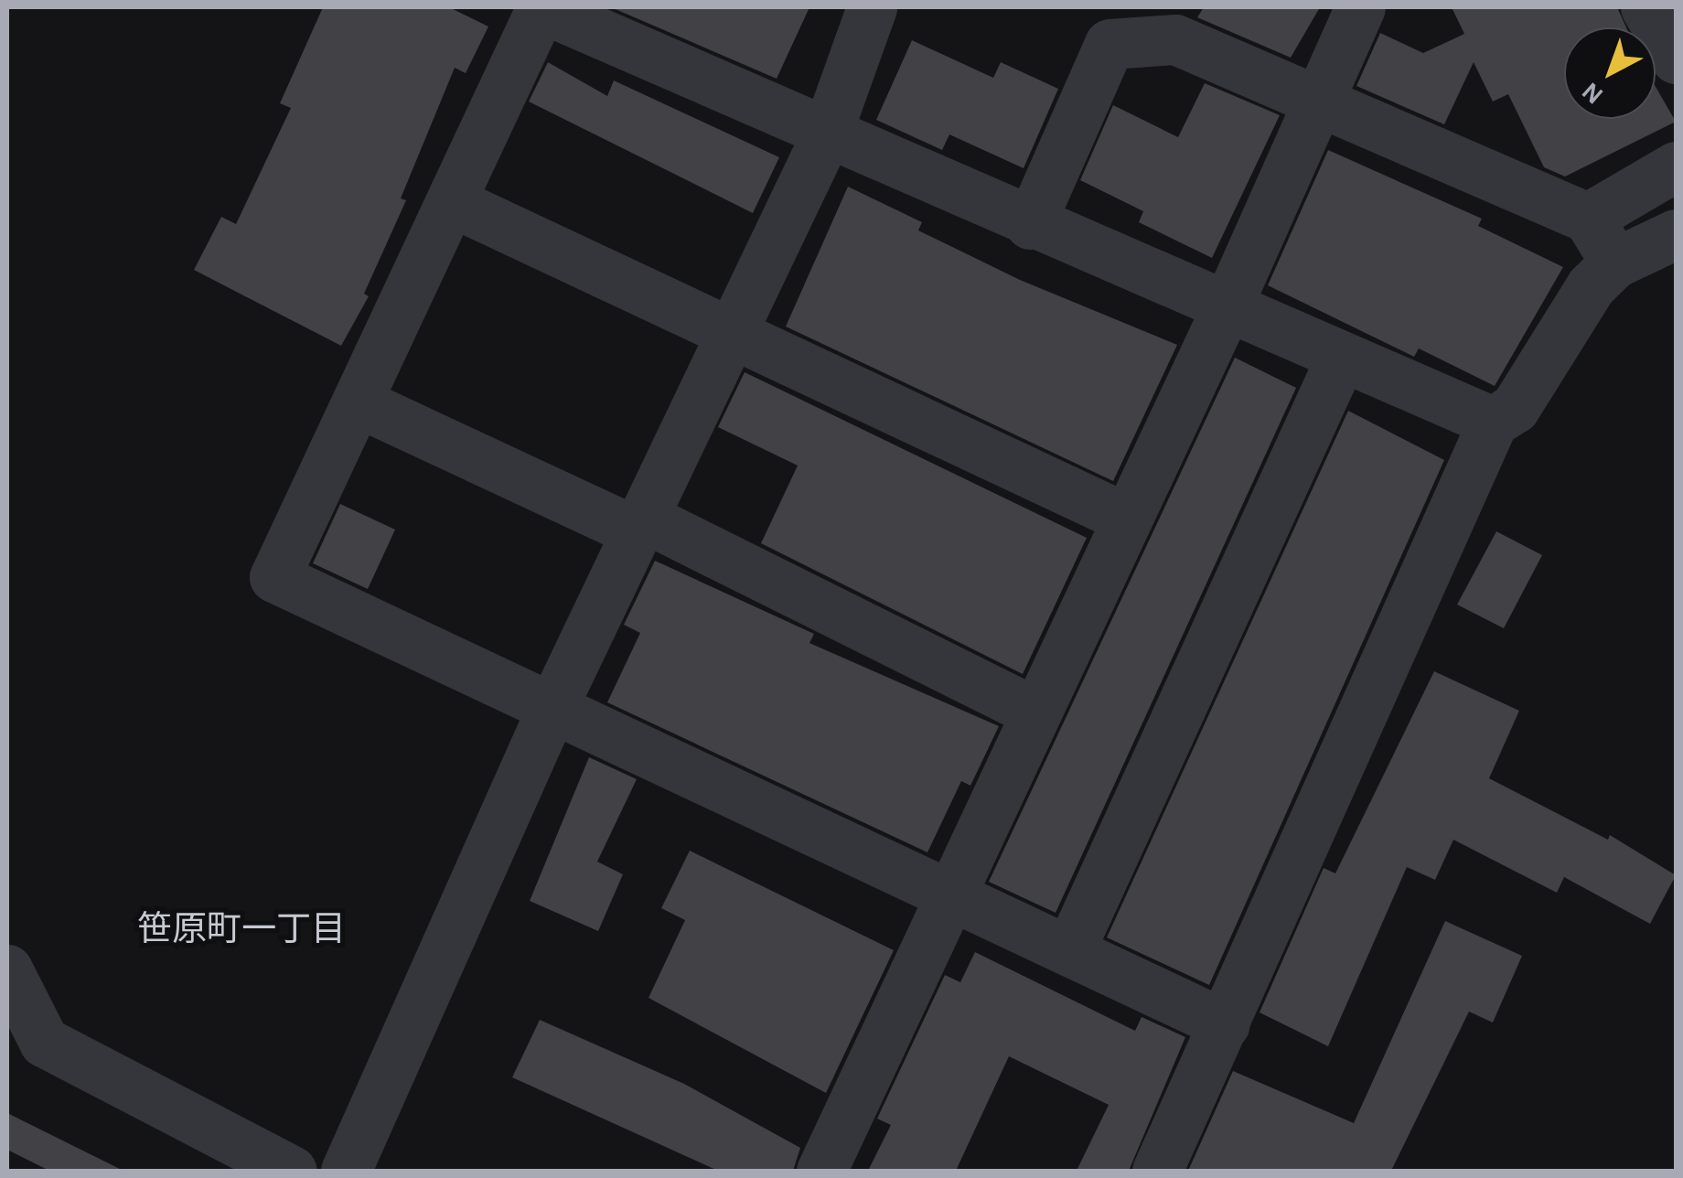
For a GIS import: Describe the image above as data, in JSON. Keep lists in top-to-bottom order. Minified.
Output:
{"districts":["笹原町一丁目"],"north":"bottom left"}
